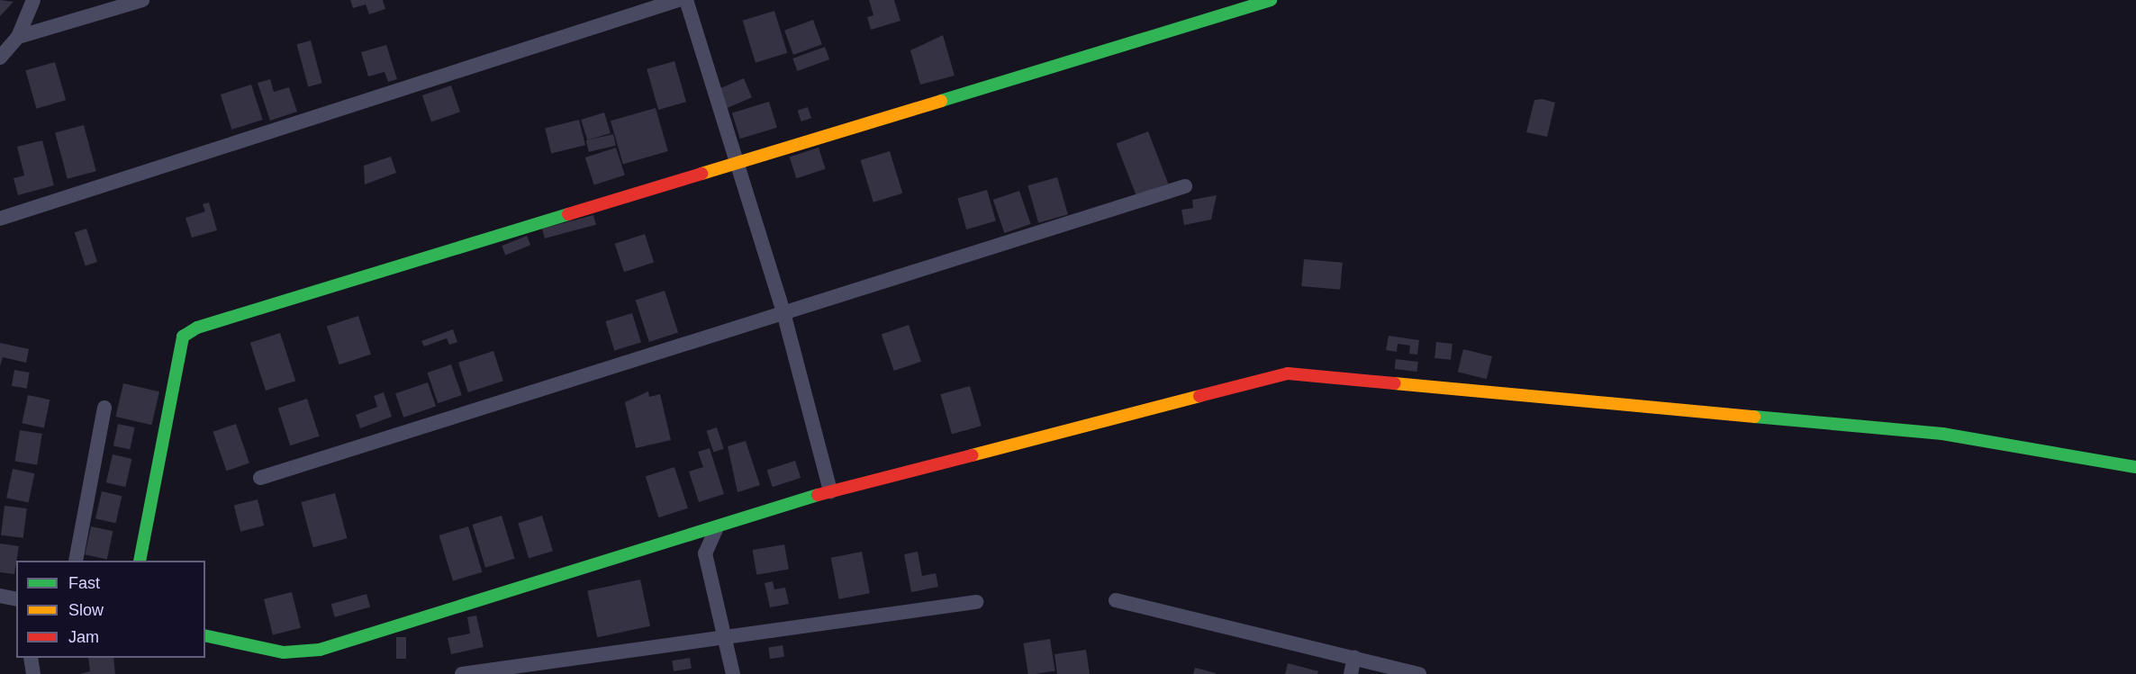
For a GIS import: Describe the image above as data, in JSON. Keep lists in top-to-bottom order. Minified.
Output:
{"legend":["Fast","Slow","Jam"]}
